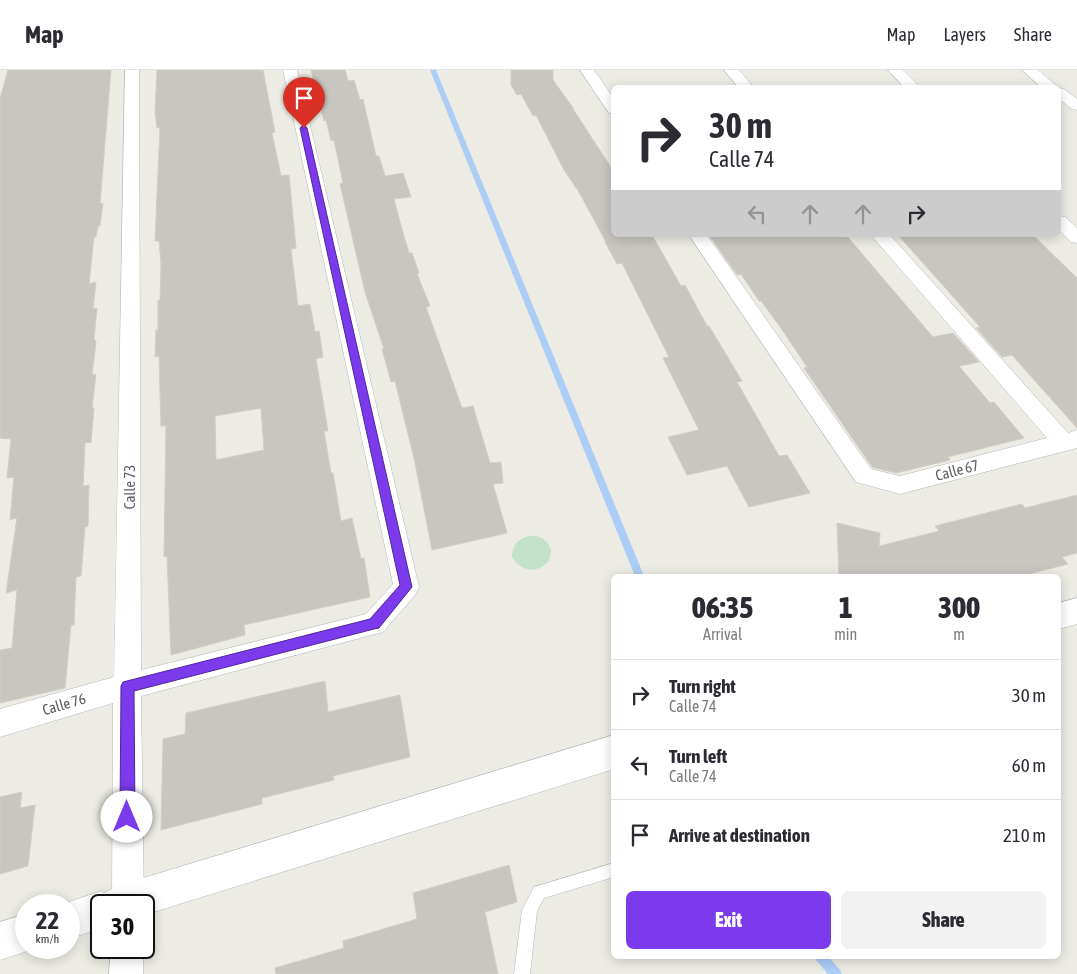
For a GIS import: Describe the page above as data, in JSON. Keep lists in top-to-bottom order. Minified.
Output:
{"streets":{"street":["Calle 67","Calle 73","Calle 76"]},"crossings":[["Calle 73","Calle 76"]],"page":{"header":"Map","nav":["Map","Layers","Share"],"turn":["30 m","Calle 74"],"eta":["06:35","Arrival","1","min","300","m"],"list":[{"name":"Turn right","note":"Calle 74","value":"30 m"},{"name":"Turn left","note":"Calle 74","value":"60 m"},{"name":"Arrive at destination","value":"210 m"}],"buttons":["Exit","Share"],"speed":"22 km/h","limit":"30"}}
